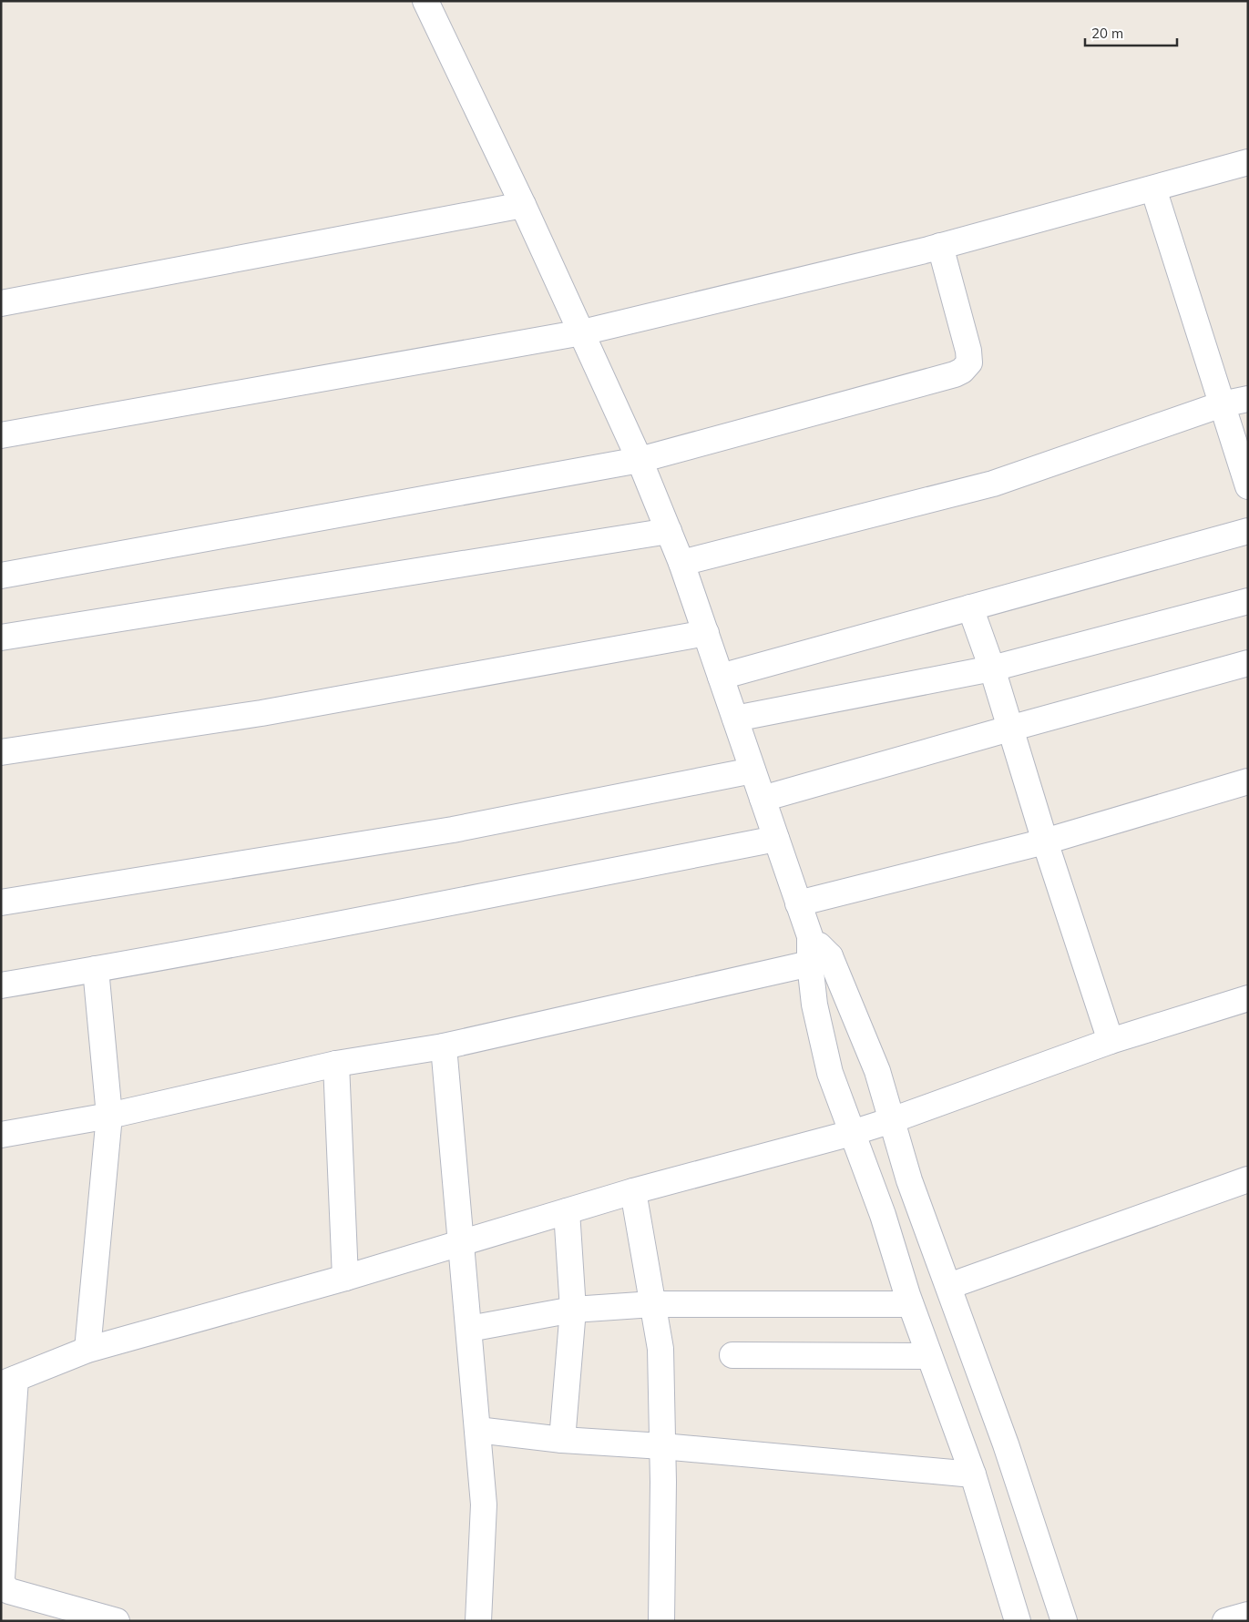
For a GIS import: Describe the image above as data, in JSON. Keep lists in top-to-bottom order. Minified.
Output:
{"scale_bar":"20 m"}
